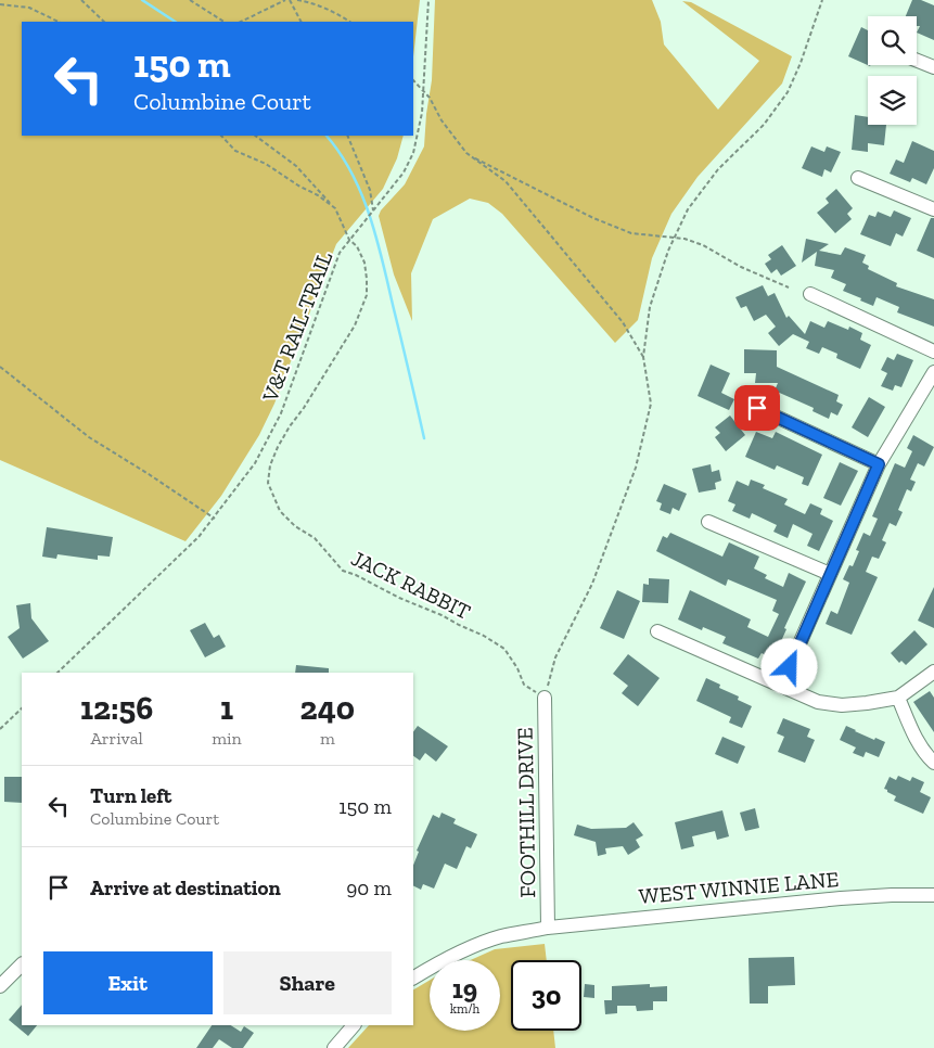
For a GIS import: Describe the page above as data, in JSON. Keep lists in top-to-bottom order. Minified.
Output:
{"streets":{"street":["FOOTHILL DRIVE","WEST WINNIE LANE"],"path":["V&T RAIL-TRAIL","JACK RABBIT"]},"crossings":[["V&T RAIL-TRAIL","JACK RABBIT"],["JACK RABBIT","FOOTHILL DRIVE"],["FOOTHILL DRIVE","WEST WINNIE LANE"]],"page":{"turn":["150 m","Columbine Court"],"eta":["12:56","Arrival","1","min","240","m"],"list":[{"name":"Turn left","note":"Columbine Court","value":"150 m"},{"name":"Arrive at destination","value":"90 m"}],"buttons":["Exit","Share"],"speed":"19 km/h","limit":"30"}}
